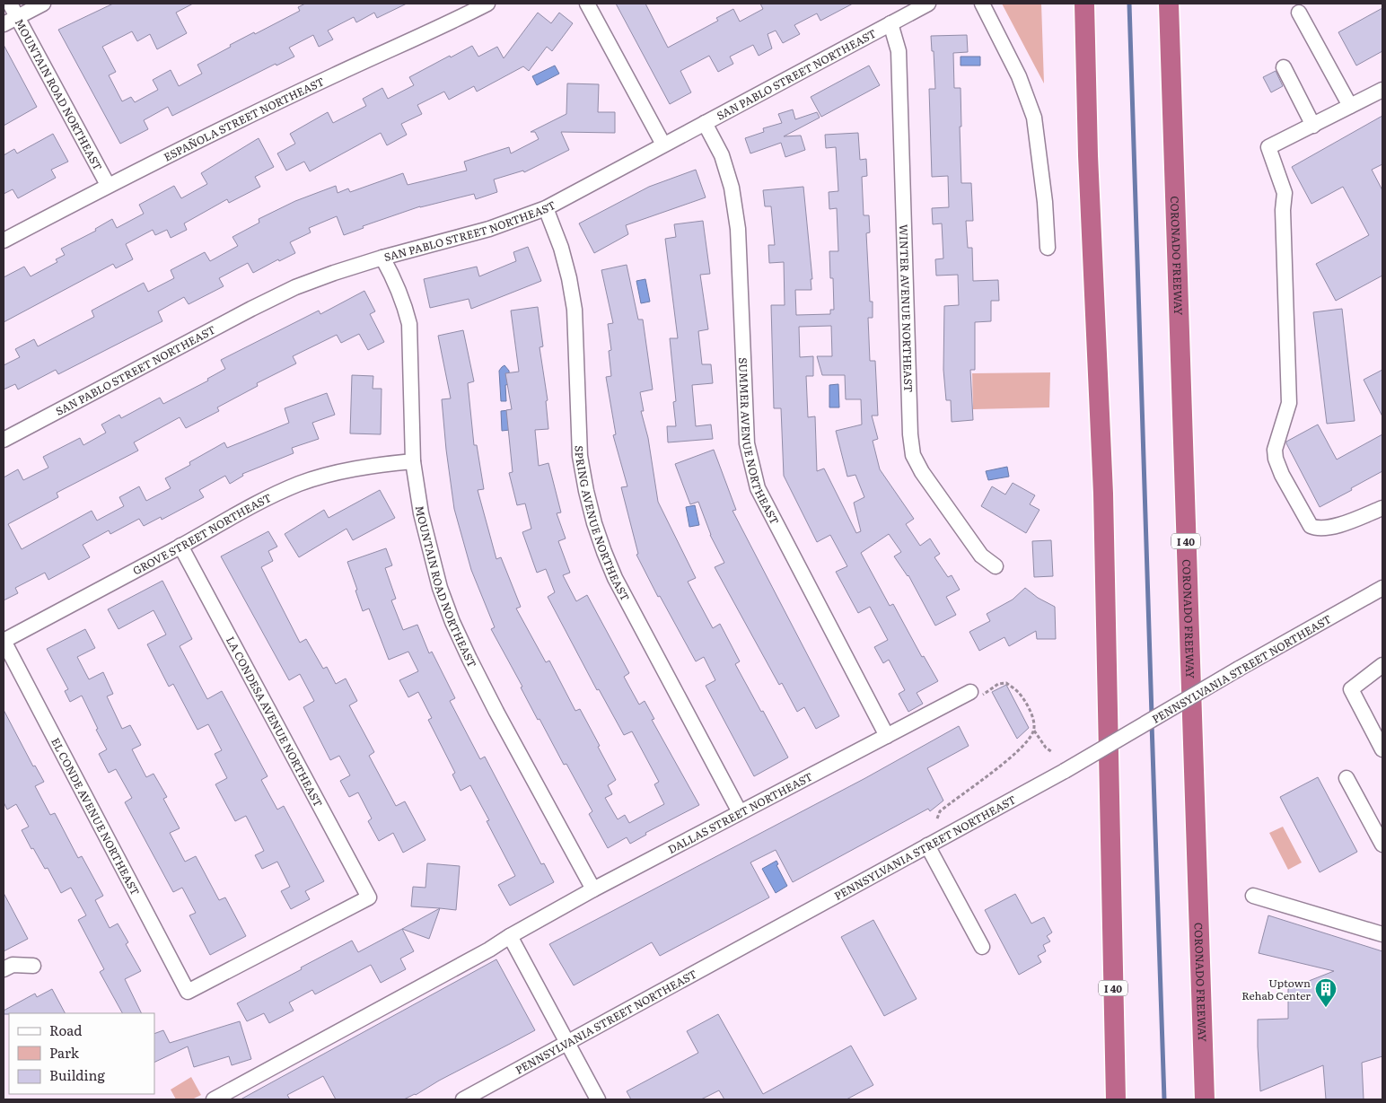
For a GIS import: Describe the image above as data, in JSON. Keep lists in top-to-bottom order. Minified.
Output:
{"streets":{"highway":["CORONADO FREEWAY","I 40"],"street":["SAN PABLO STREET NORTHEAST","MOUNTAIN ROAD NORTHEAST","ESPAÑOLA STREET NORTHEAST","WINTER AVENUE NORTHEAST","SUMMER AVENUE NORTHEAST","SPRING AVENUE NORTHEAST","GROVE STREET NORTHEAST","PENNSYLVANIA STREET NORTHEAST","LA CONDESA AVENUE NORTHEAST","DALLAS STREET NORTHEAST","EL CONDE AVENUE NORTHEAST"]},"crossings":[["SAN PABLO STREET NORTHEAST","MOUNTAIN ROAD NORTHEAST"],["SAN PABLO STREET NORTHEAST","WINTER AVENUE NORTHEAST"],["SAN PABLO STREET NORTHEAST","SUMMER AVENUE NORTHEAST"],["SAN PABLO STREET NORTHEAST","SPRING AVENUE NORTHEAST"],["MOUNTAIN ROAD NORTHEAST","ESPAÑOLA STREET NORTHEAST"],["MOUNTAIN ROAD NORTHEAST","GROVE STREET NORTHEAST"],["MOUNTAIN ROAD NORTHEAST","DALLAS STREET NORTHEAST"],["SUMMER AVENUE NORTHEAST","DALLAS STREET NORTHEAST"],["SPRING AVENUE NORTHEAST","DALLAS STREET NORTHEAST"],["GROVE STREET NORTHEAST","LA CONDESA AVENUE NORTHEAST"],["GROVE STREET NORTHEAST","EL CONDE AVENUE NORTHEAST"],["LA CONDESA AVENUE NORTHEAST","EL CONDE AVENUE NORTHEAST"]],"places":{"building":["Uptown Rehab Center"]},"legend":["Road","Park","Building"]}
